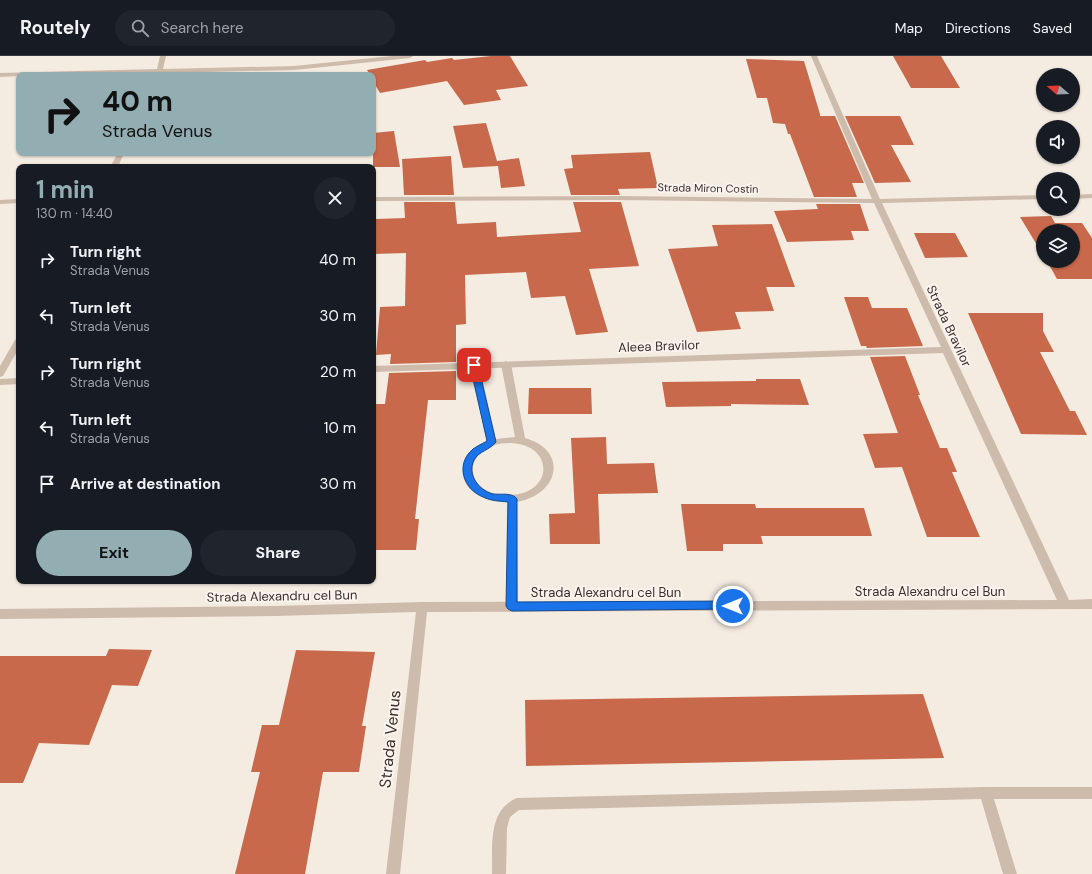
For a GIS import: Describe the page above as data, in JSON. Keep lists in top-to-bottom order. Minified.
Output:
{"streets":{"street":["Strada Miron Costin","Strada Bravilor","Aleea Bravilor","Strada Alexandru cel Bun","Strada Venus"]},"crossings":[["Strada Miron Costin","Strada Bravilor"],["Strada Bravilor","Aleea Bravilor"],["Strada Bravilor","Strada Alexandru cel Bun"],["Strada Alexandru cel Bun","Strada Venus"]],"north":"left","page":{"header":"Routely","search":"Search here","nav":["Map","Directions","Saved"],"turn":["40 m","Strada Venus"],"heading":["1 min","130 m · 14:40"],"list":[{"name":"Turn right","note":"Strada Venus","value":"40 m"},{"name":"Turn left","note":"Strada Venus","value":"30 m"},{"name":"Turn right","note":"Strada Venus","value":"20 m"},{"name":"Turn left","note":"Strada Venus","value":"10 m"},{"name":"Arrive at destination","value":"30 m"}],"buttons":["Exit","Share"]}}
